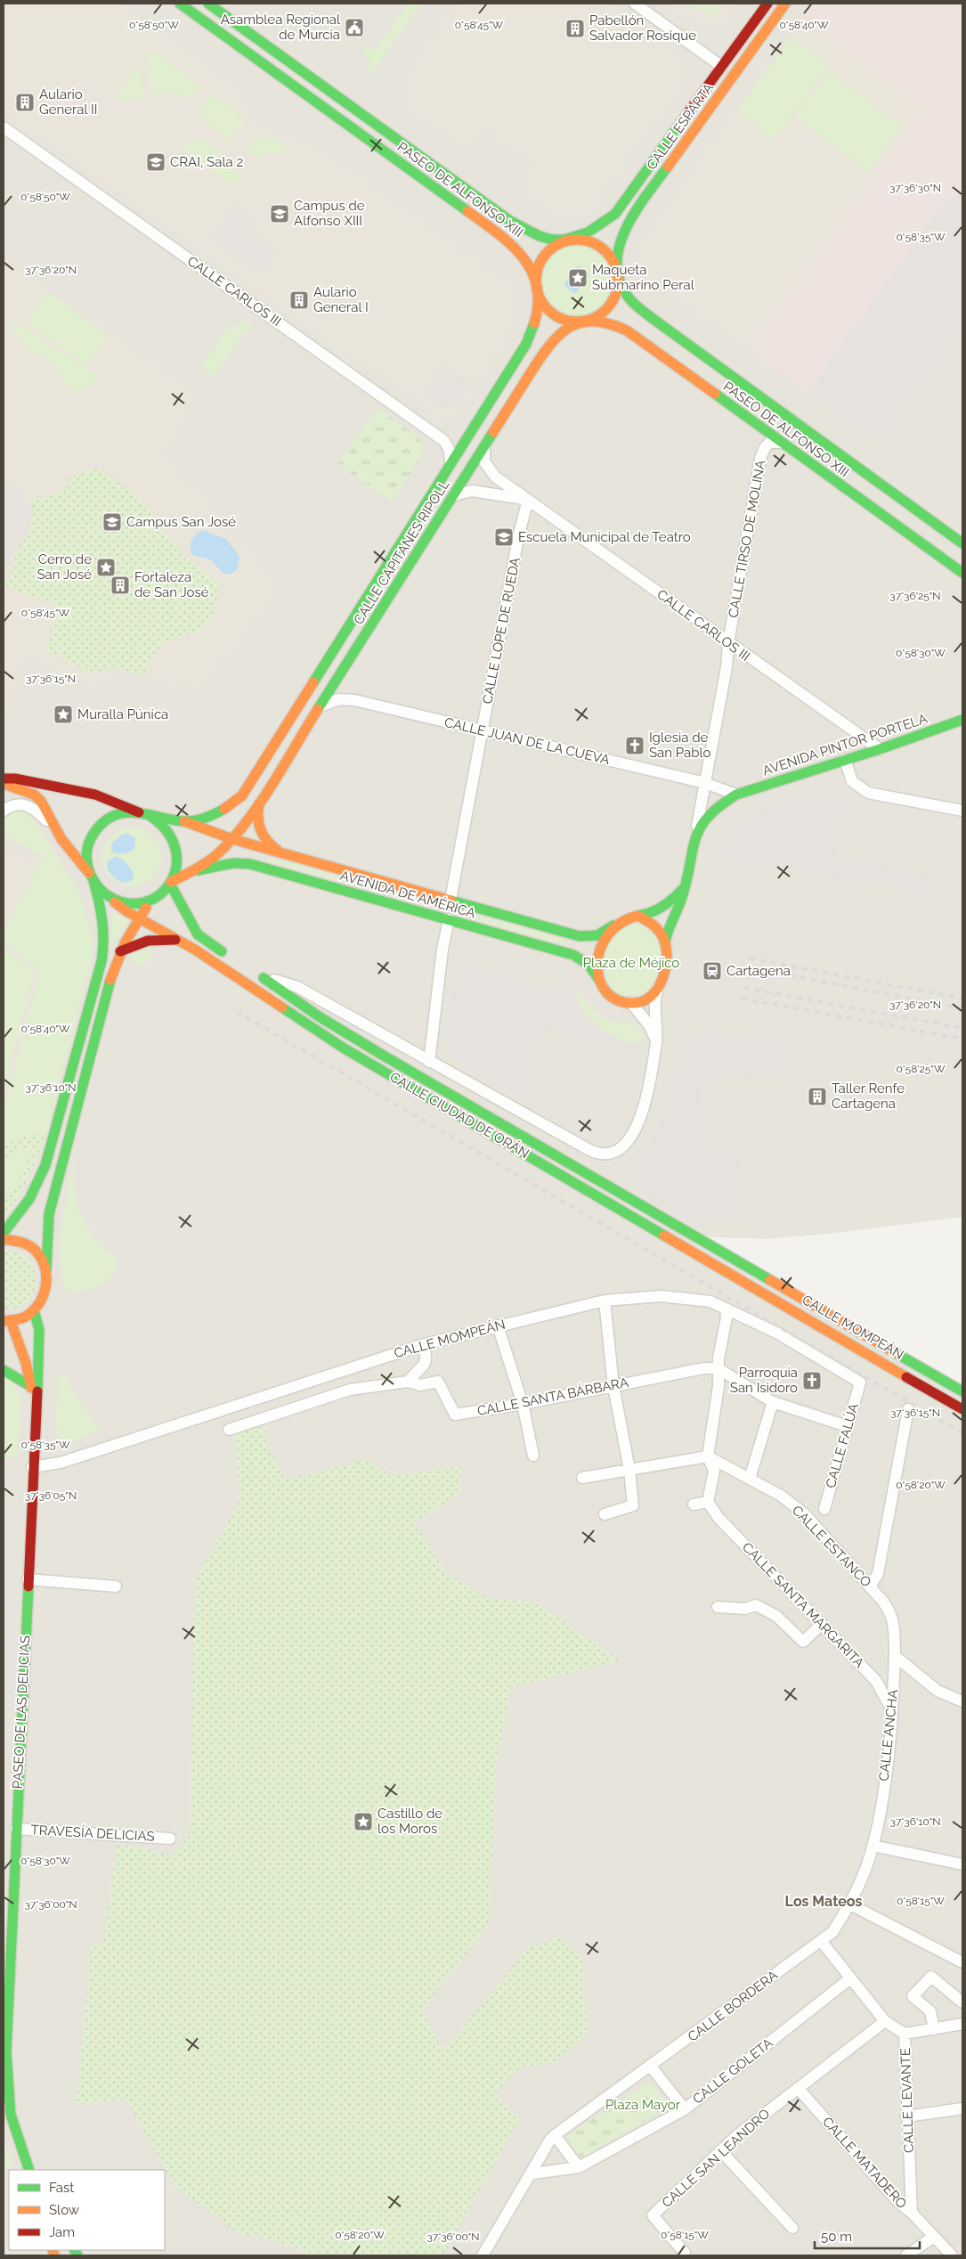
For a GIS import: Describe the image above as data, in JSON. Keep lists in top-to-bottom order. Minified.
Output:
{"streets":{"main road":["CALLE ESPARTA","PASEO DE ALFONSO XIII","CALLE TIRSO DE MOLINA","CALLE CAPITANES RIPOLL","AVENIDA PINTOR PORTELA","AVENIDA DE AMÉRICA","CALLE CIUDAD DE ORÁN","CALLE MOMPEÁN","PASEO DE LAS DELICIAS"],"street":["CALLE CARLOS III","CALLE LOPE DE RUEDA","CALLE JUAN DE LA CUEVA","CALLE SANTA BÁRBARA","CALLE FALÚA","CALLE ESTANCO","CALLE SANTA MARGARITA","CALLE ANCHA","TRAVESÍA DELICIAS","CALLE BORDERA","CALLE GOLETA","CALLE LEVANTE","CALLE SAN LEANDRO","CALLE MATADERO"]},"crossings":[["CALLE ESPARTA","PASEO DE ALFONSO XIII"],["CALLE ESPARTA","CALLE CAPITANES RIPOLL"],["PASEO DE ALFONSO XIII","CALLE TIRSO DE MOLINA"],["PASEO DE ALFONSO XIII","CALLE CAPITANES RIPOLL"],["CALLE CARLOS III","CALLE TIRSO DE MOLINA"],["CALLE CARLOS III","CALLE CAPITANES RIPOLL"],["CALLE CARLOS III","CALLE LOPE DE RUEDA"],["CALLE CARLOS III","AVENIDA PINTOR PORTELA"],["CALLE TIRSO DE MOLINA","CALLE JUAN DE LA CUEVA"],["CALLE TIRSO DE MOLINA","AVENIDA PINTOR PORTELA"],["CALLE TIRSO DE MOLINA","AVENIDA DE AMÉRICA"],["CALLE CAPITANES RIPOLL","CALLE JUAN DE LA CUEVA"],["CALLE CAPITANES RIPOLL","AVENIDA DE AMÉRICA"],["CALLE LOPE DE RUEDA","CALLE JUAN DE LA CUEVA"],["CALLE LOPE DE RUEDA","AVENIDA DE AMÉRICA"],["CALLE JUAN DE LA CUEVA","AVENIDA PINTOR PORTELA"],["CALLE CIUDAD DE ORÁN","CALLE MOMPEÁN"],["CALLE MOMPEÁN","CALLE FALÚA"],["CALLE MOMPEÁN","PASEO DE LAS DELICIAS"],["CALLE ESTANCO","CALLE ANCHA"],["CALLE SANTA MARGARITA","CALLE ANCHA"],["PASEO DE LAS DELICIAS","TRAVESÍA DELICIAS"],["CALLE ANCHA","CALLE BORDERA"],["CALLE BORDERA","CALLE LEVANTE"],["CALLE GOLETA","CALLE LEVANTE"],["CALLE LEVANTE","CALLE SAN LEANDRO"],["CALLE LEVANTE","CALLE MATADERO"],["CALLE SAN LEANDRO","CALLE MATADERO"]],"districts":["Los Mateos"],"parks":["Plaza de Méjico","Plaza Mayor"],"places":{"public building":["Asamblea Regional de Murcia"],"building":["Pabellón Salvador Rosique","Aulario General II","Aulario General I","Fortaleza de San José","Taller Renfe Cartagena"],"school or university":["CRAI, Sala 2","Campus de Alfonso XIII","Campus San José","Escuela Municipal de Teatro"],"place":["Maqueta Submarino Peral","Cerro de San José","Muralla Púnica","Castillo de los Moros"],"church":["Iglesia de San Pablo","Parroquia San Isidoro"],"station":["Cartagena"]},"legend":["Fast","Slow","Jam"],"scale_bar":"50 m","coordinates":["0°58'50\"W","0°58'45\"W","0°58'40\"W","37°36'30\"N","0°58'35\"W","37°36'20\"N","37°36'25\"N","0°58'30\"W","37°36'15\"N","0°58'25\"W","37°36'10\"N","0°58'20\"W","37°36'05\"N","0°58'15\"W","37°36'00\"N"]}
